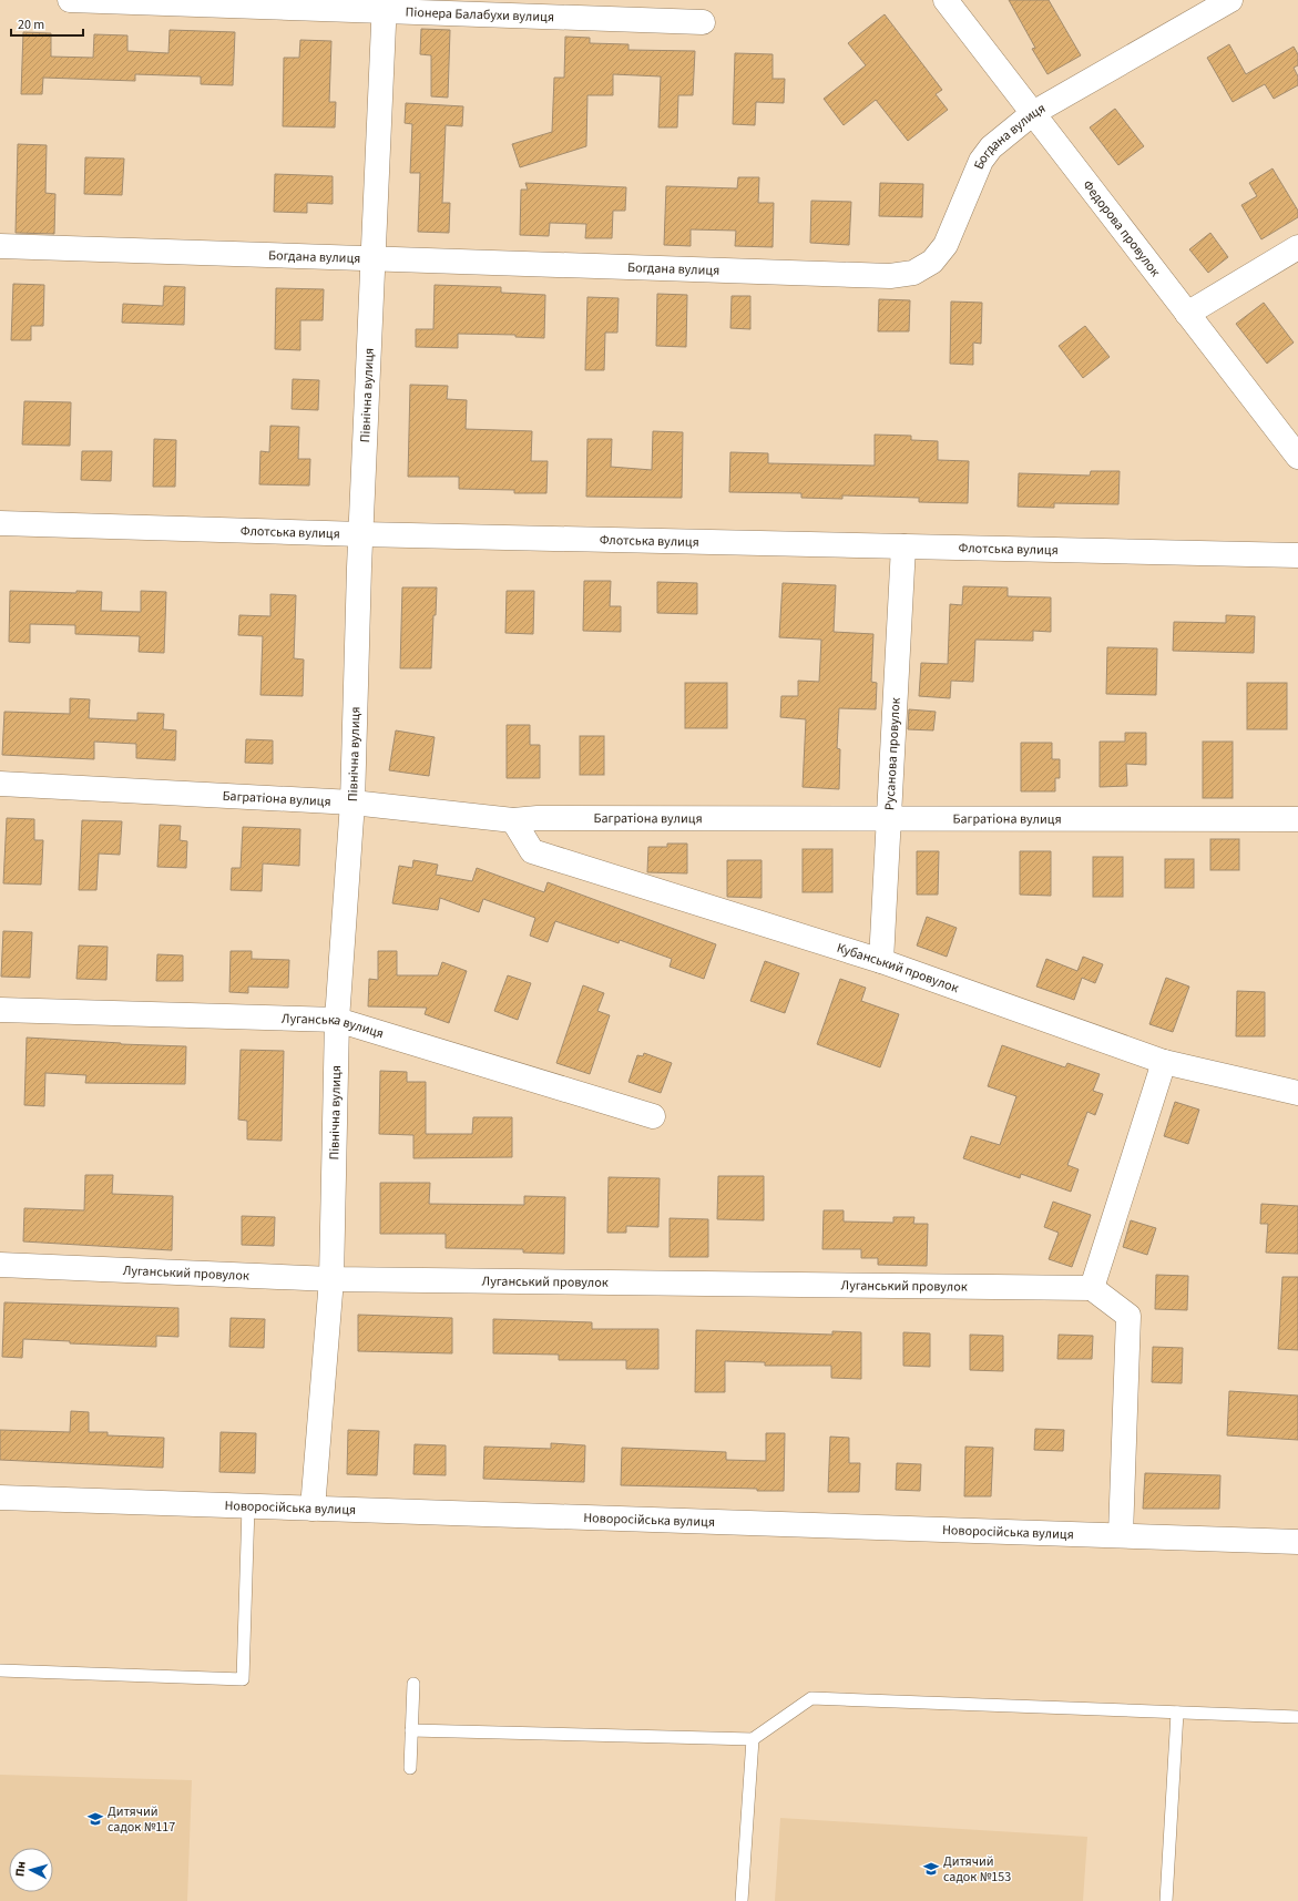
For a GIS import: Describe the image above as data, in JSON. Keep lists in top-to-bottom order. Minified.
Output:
{"streets":{"street":["Піонера Балабухи вулиця","Богдана вулиця","Федорова провулок","Північна вулиця","Флотська вулиця","Русанова провулок","Багратіона вулиця","Кубанський провулок","Луганська вулиця","Луганський провулок","Новоросійська вулиця"]},"crossings":[["Піонера Балабухи вулиця","Північна вулиця"],["Богдана вулиця","Федорова провулок"],["Богдана вулиця","Північна вулиця"],["Північна вулиця","Флотська вулиця"],["Північна вулиця","Багратіона вулиця"],["Північна вулиця","Луганська вулиця"],["Північна вулиця","Луганський провулок"],["Північна вулиця","Новоросійська вулиця"],["Флотська вулиця","Русанова провулок"],["Русанова провулок","Багратіона вулиця"],["Русанова провулок","Кубанський провулок"],["Багратіона вулиця","Кубанський провулок"]],"places":{"school or university":["Дитячий садок №117","Дитячий садок №153"]},"scale_bar":"20 m","north":"left"}
